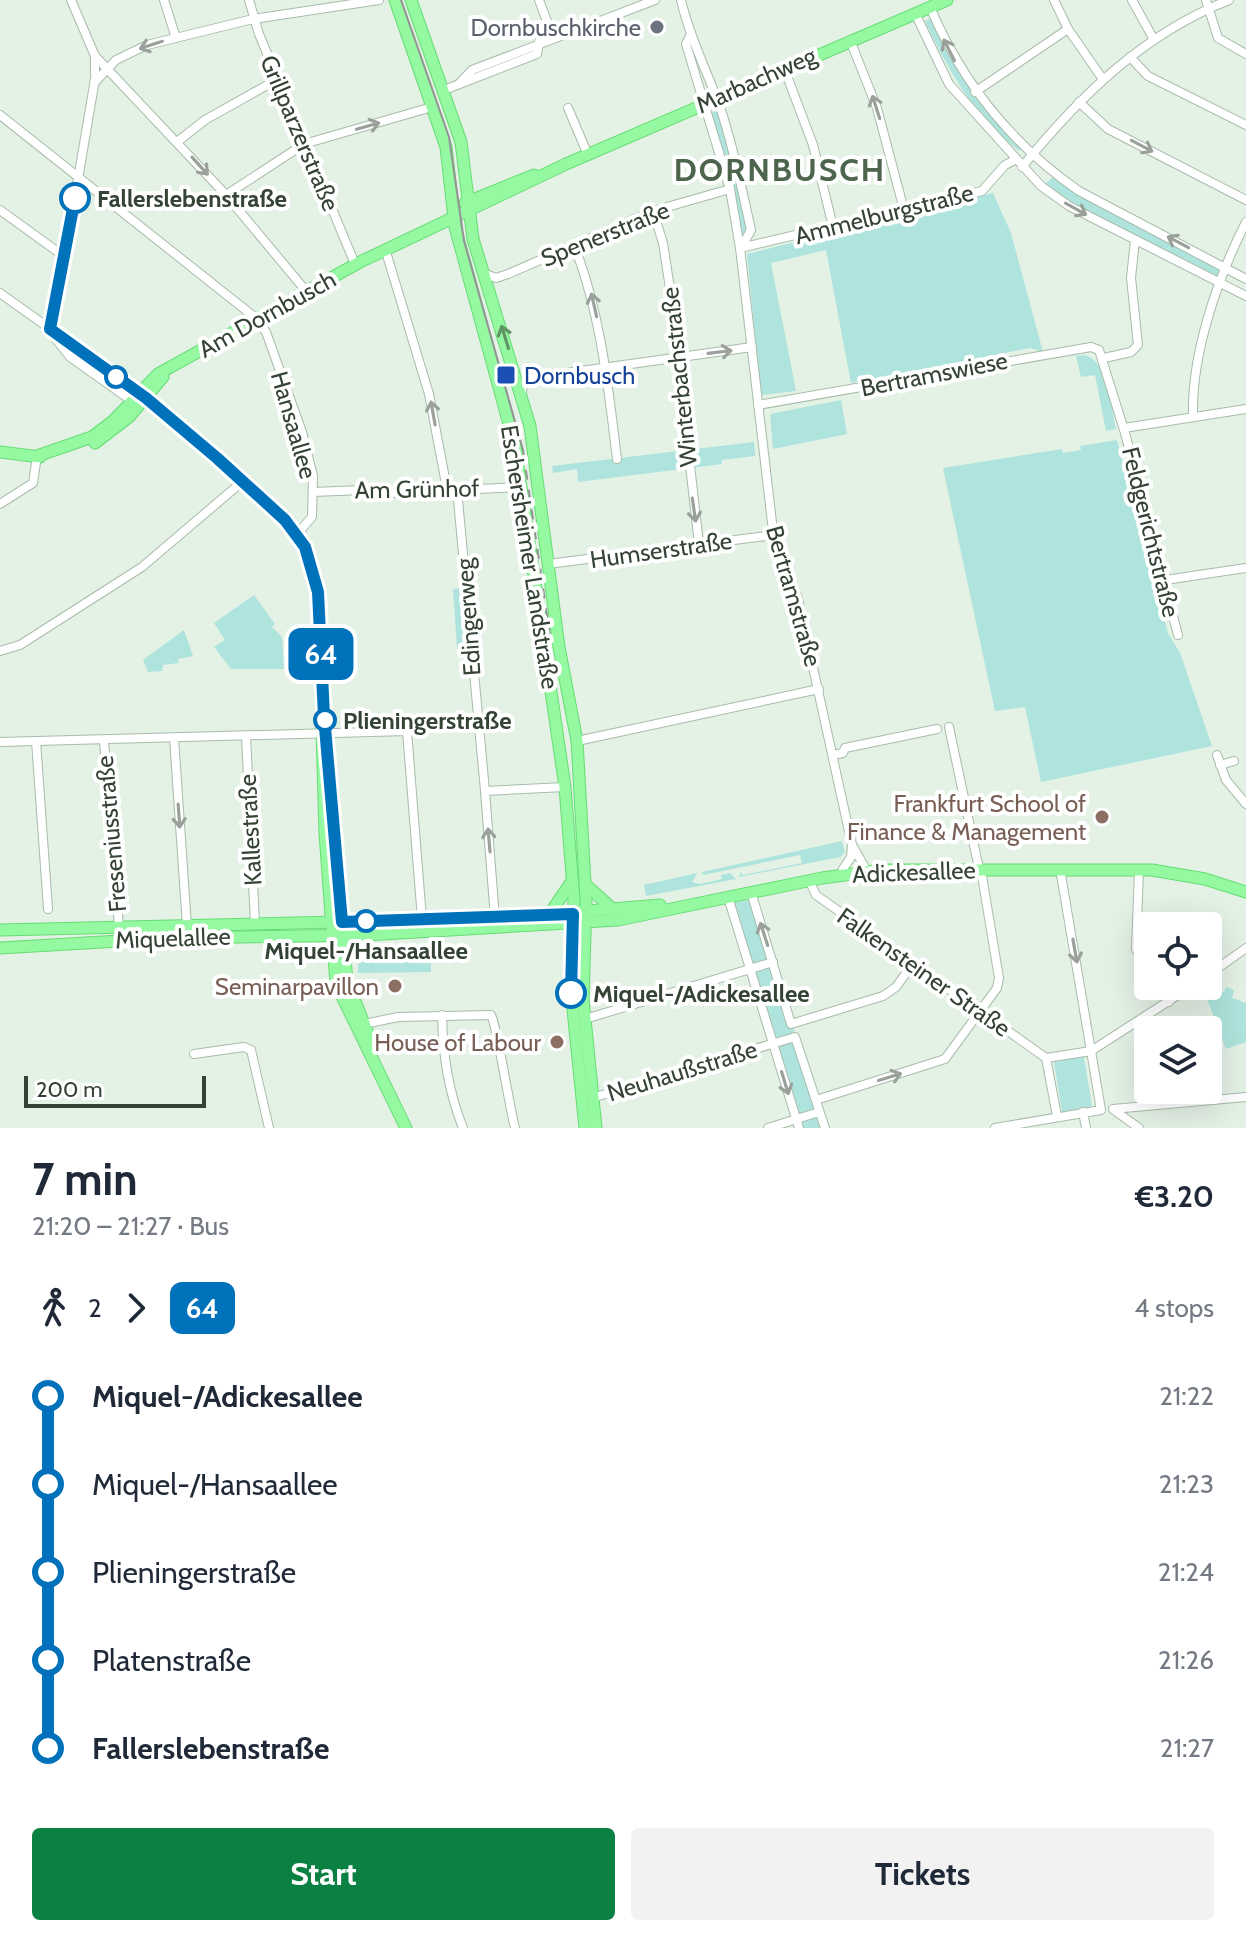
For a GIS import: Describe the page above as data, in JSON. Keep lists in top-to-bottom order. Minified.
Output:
{"streets":{"main road":["Marbachweg","Am Dornbusch","Eschersheimer Landstraße","Adickesallee","Miquelallee"],"street":["Grillparzerstraße","Ammelburgstraße","Spenerstraße","Bertramswiese","Winterbachstraße","Hansaallee","Am Grünhof","Feldgerichtstraße","Humserstraße","Bertramstraße","Edingerweg","Kallestraße","Freseniusstraße","Falkensteiner Straße","Neuhaußstraße"]},"crossings":[["Marbachweg","Am Dornbusch"],["Marbachweg","Eschersheimer Landstraße"],["Marbachweg","Bertramstraße"],["Grillparzerstraße","Am Dornbusch"],["Ammelburgstraße","Bertramstraße"],["Spenerstraße","Winterbachstraße"],["Spenerstraße","Eschersheimer Landstraße"],["Spenerstraße","Bertramstraße"],["Am Dornbusch","Hansaallee"],["Am Dornbusch","Eschersheimer Landstraße"],["Am Dornbusch","Edingerweg"],["Bertramswiese","Feldgerichtstraße"],["Bertramswiese","Bertramstraße"],["Winterbachstraße","Humserstraße"],["Hansaallee","Am Grünhof"],["Am Grünhof","Eschersheimer Landstraße"],["Am Grünhof","Edingerweg"],["Humserstraße","Eschersheimer Landstraße"],["Humserstraße","Bertramstraße"],["Eschersheimer Landstraße","Adickesallee"],["Eschersheimer Landstraße","Miquelallee"],["Eschersheimer Landstraße","Neuhaußstraße"],["Bertramstraße","Adickesallee"],["Edingerweg","Miquelallee"],["Kallestraße","Miquelallee"],["Freseniusstraße","Miquelallee"],["Adickesallee","Miquelallee"],["Adickesallee","Falkensteiner Straße"]],"one_way":["Edingerweg"],"districts":["DORNBUSCH"],"places":{"other":["Dornbuschkirche","Fallerslebenstraße","Plieningerstraße","Frankfurt School of Finance & Management","Miquel-/Hansaallee","Seminarpavillon","Miquel-/Adickesallee","House of Labour"],"transit":["Dornbusch"]},"lines":["bus line 64"],"scale_bar":"200 m","page":{"on_map":"64","scale":"200 m","heading":["7 min","21:20 – 21:27 · Bus","€3.20"],"legs":["2","64","4 stops"],"list":[{"name":"Miquel-/Adickesallee","value":"21:22"},{"name":"Miquel-/Hansaallee","value":"21:23"},{"name":"Plieningerstraße","value":"21:24"},{"name":"Platenstraße","value":"21:26"},{"name":"Fallerslebenstraße","value":"21:27"}],"buttons":["Start","Tickets"]}}
